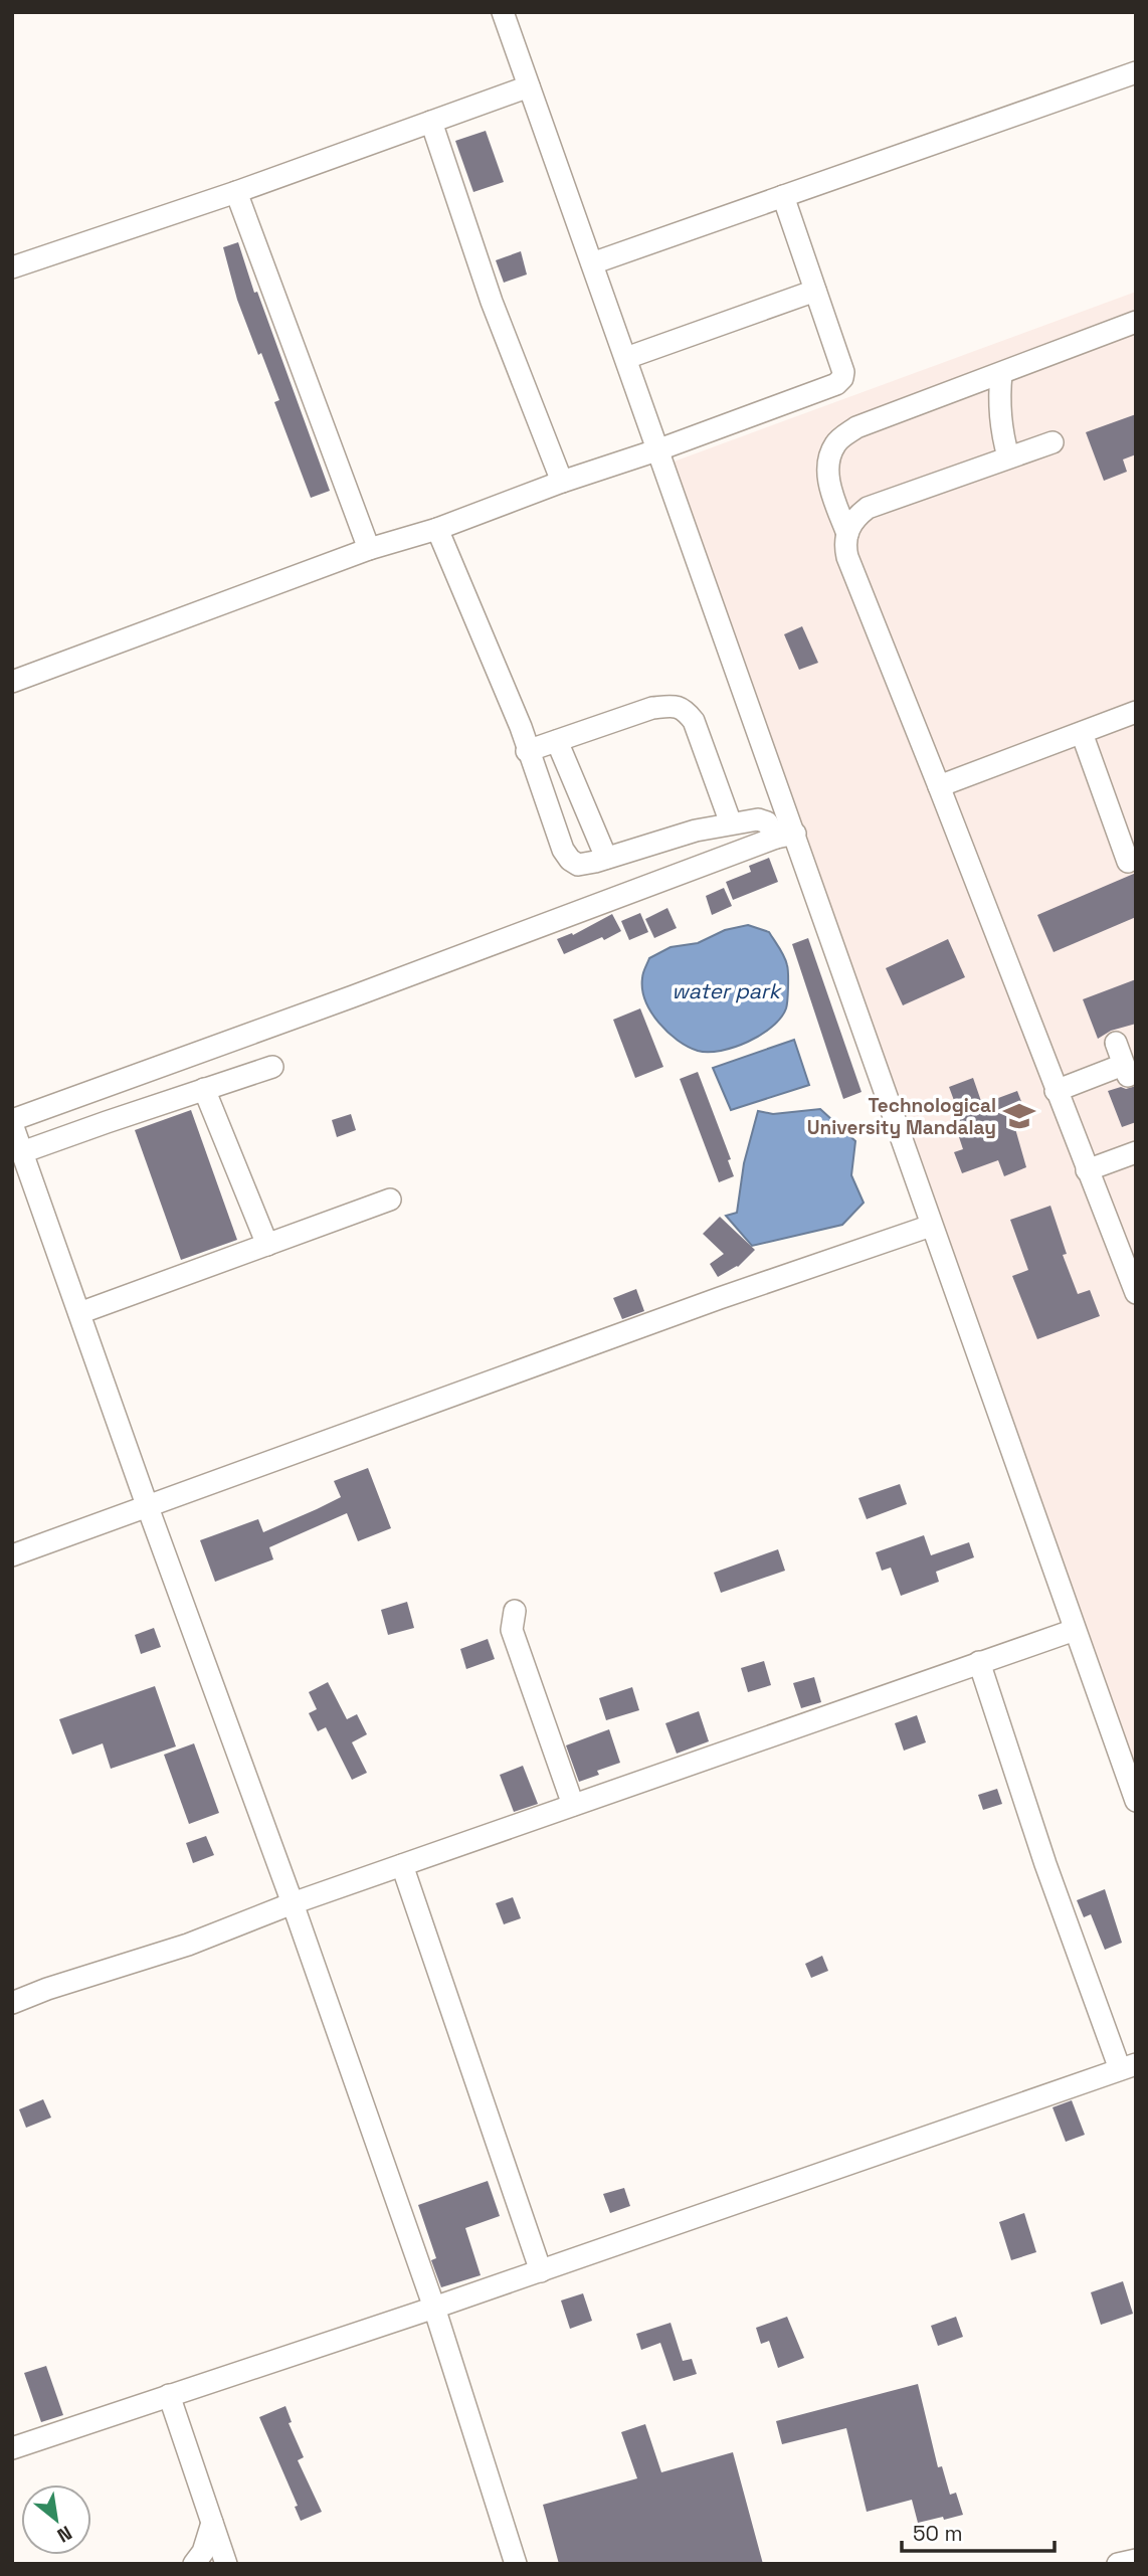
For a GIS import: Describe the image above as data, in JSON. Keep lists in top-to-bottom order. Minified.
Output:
{"water":["water park"],"places":{"school or university":["Technological University Mandalay"]},"scale_bar":"50 m","north":"bottom right"}
